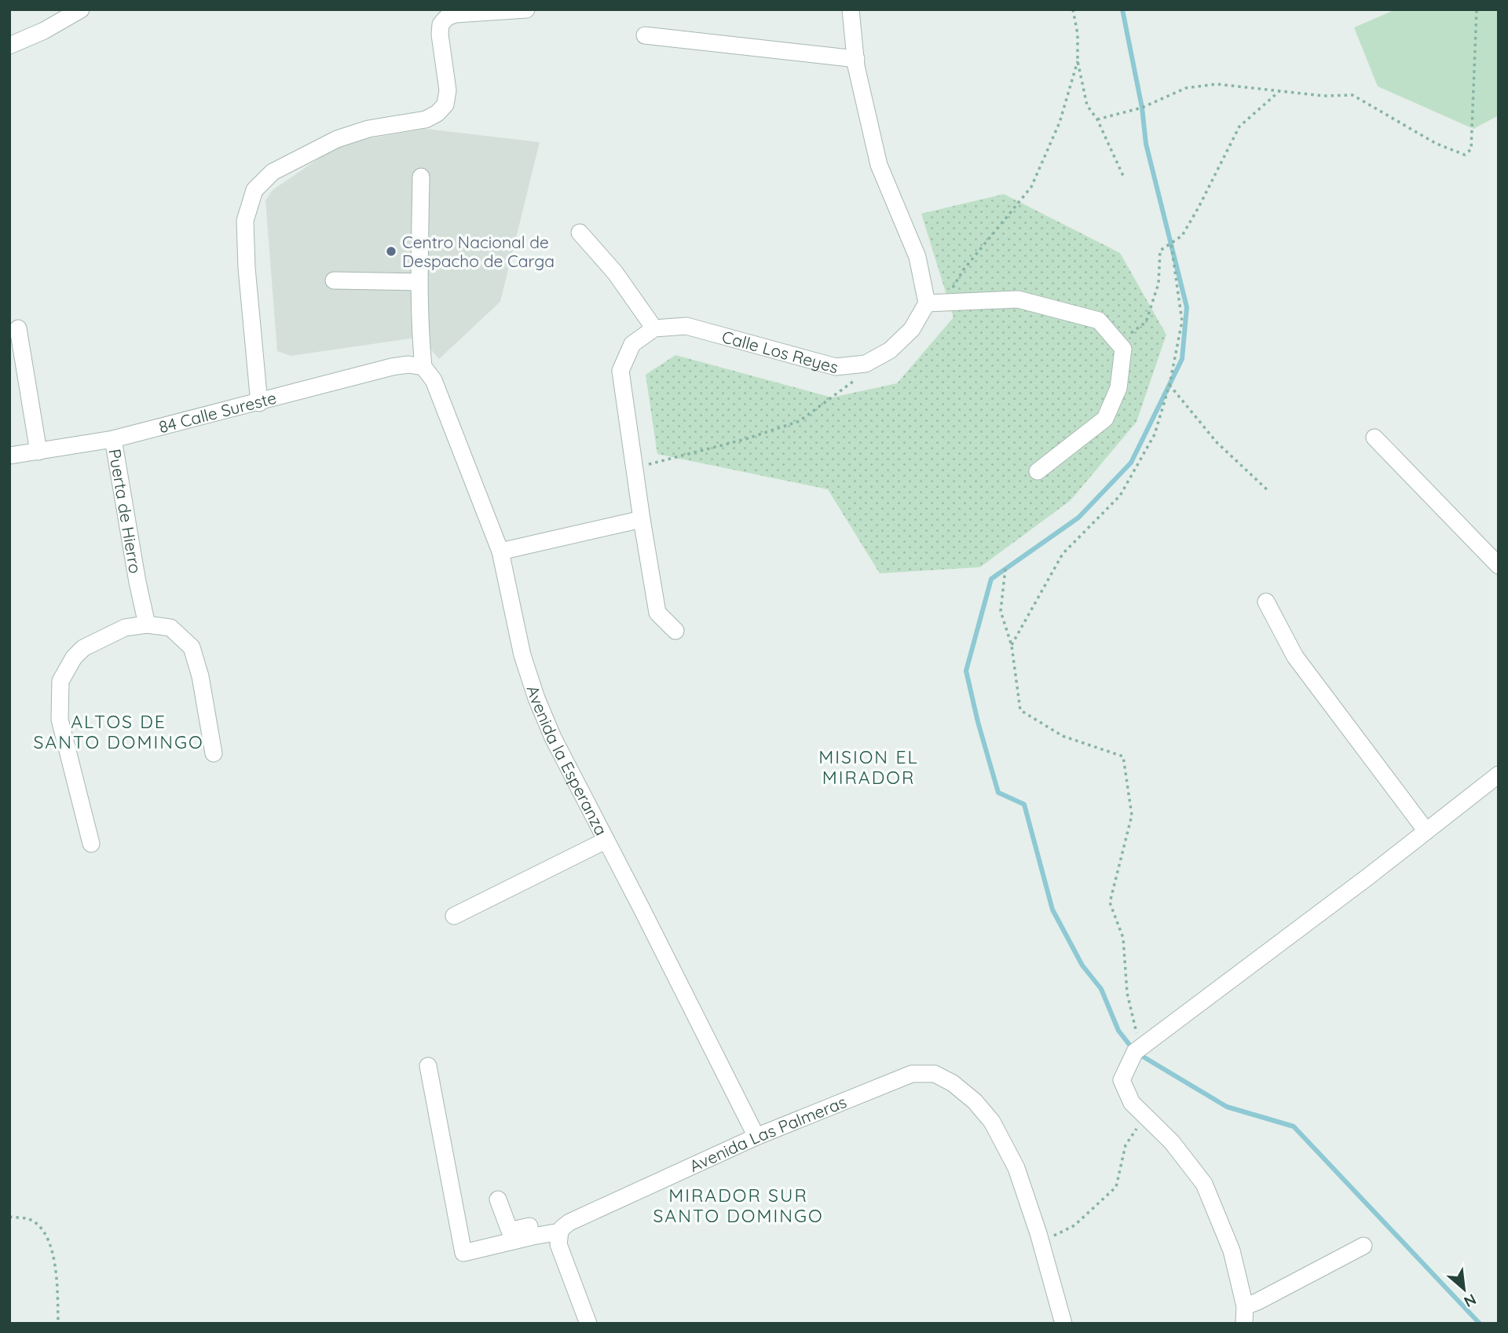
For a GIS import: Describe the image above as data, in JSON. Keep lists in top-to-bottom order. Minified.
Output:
{"streets":{"street":["Calle Los Reyes","84 Calle Sureste","Puerta de Hierro","Avenida la Esperanza","Avenida Las Palmeras"]},"crossings":[["84 Calle Sureste","Puerta de Hierro"],["84 Calle Sureste","Avenida la Esperanza"],["Avenida la Esperanza","Avenida Las Palmeras"]],"districts":["ALTOS DE SANTO DOMINGO","MISION EL MIRADOR","MIRADOR SUR SANTO DOMINGO"],"places":["Centro Nacional de Despacho de Carga"],"north":"bottom right"}
